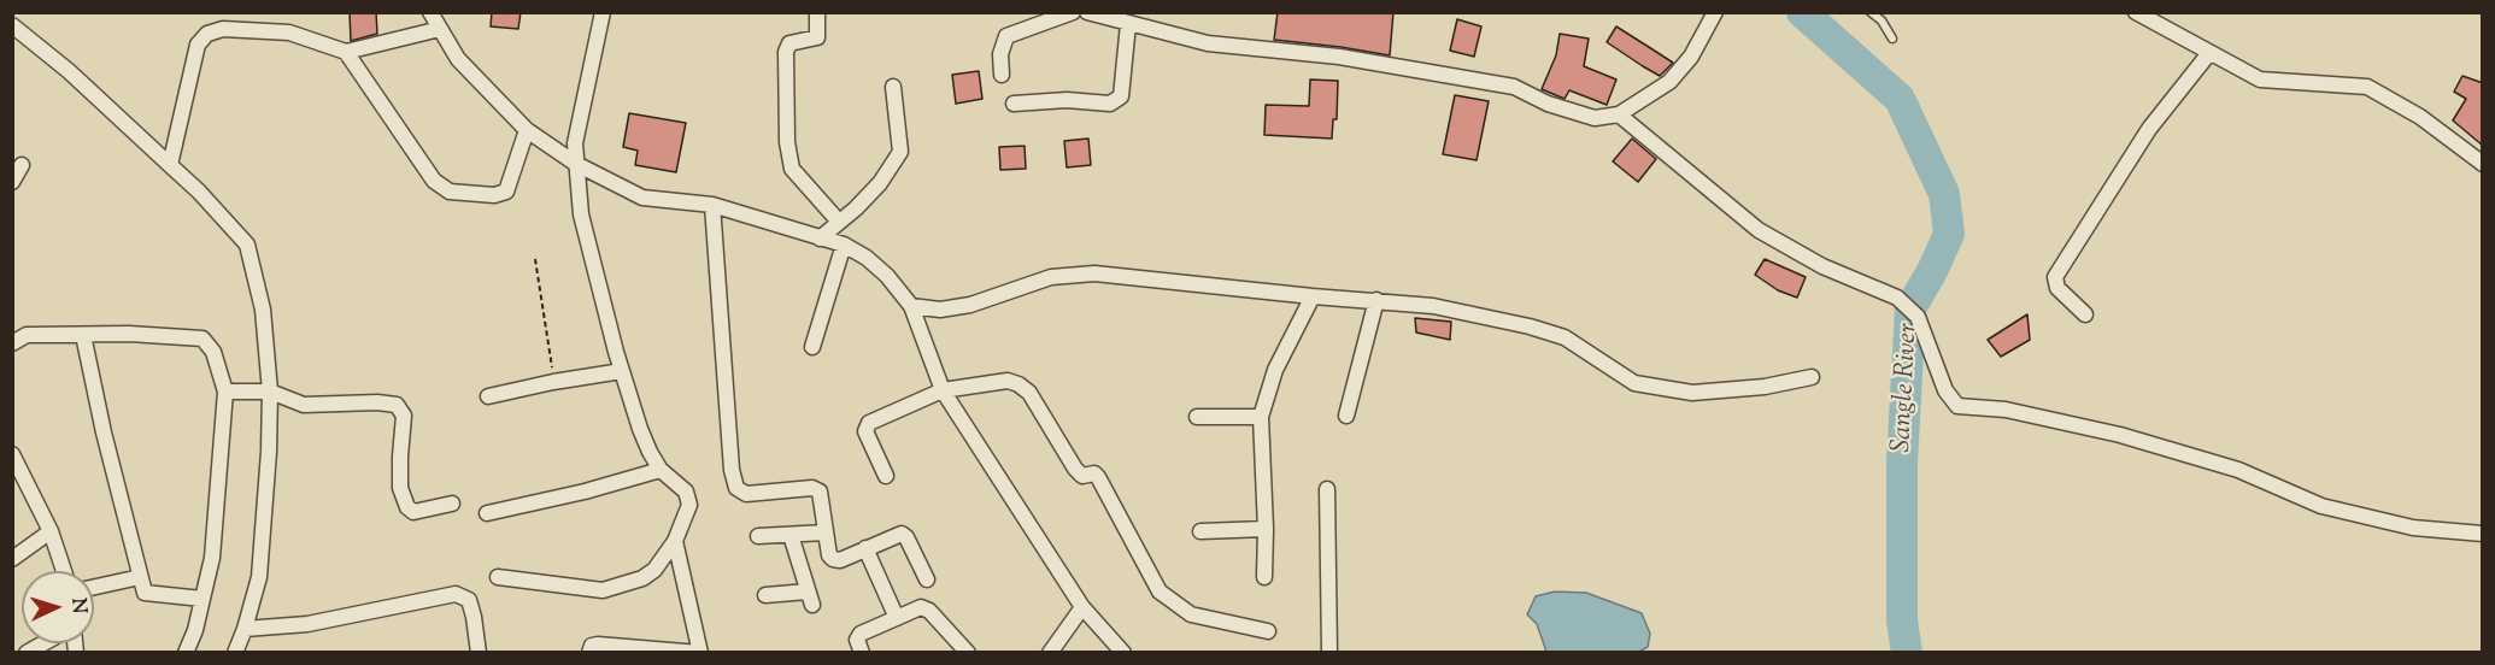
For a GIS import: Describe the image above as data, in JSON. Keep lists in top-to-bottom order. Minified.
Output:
{"water":["Sangle River"],"north":"right"}
